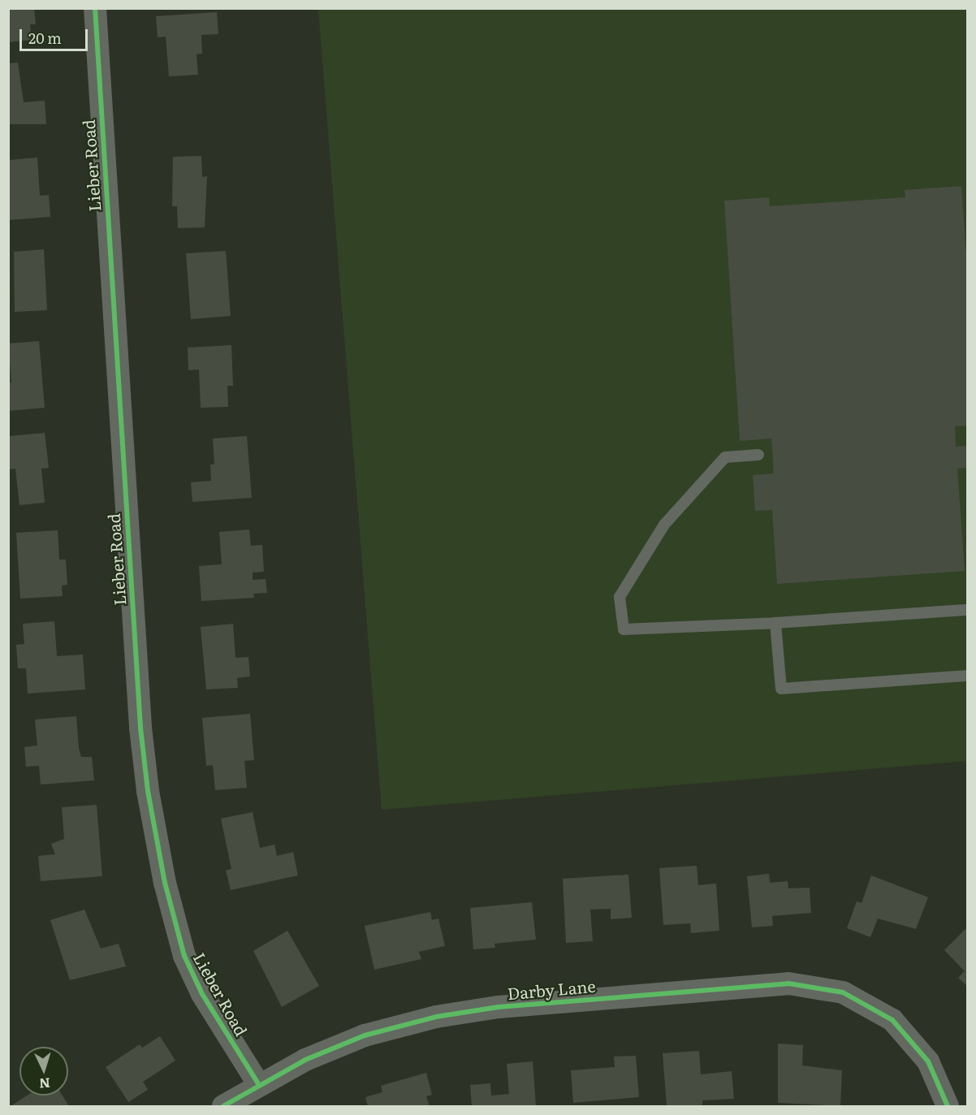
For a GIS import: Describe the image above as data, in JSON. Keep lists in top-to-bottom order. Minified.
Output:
{"streets":{"street":["Lieber Road","Darby Lane"]},"crossings":[["Lieber Road","Darby Lane"]],"scale_bar":"20 m","north":"bottom"}
